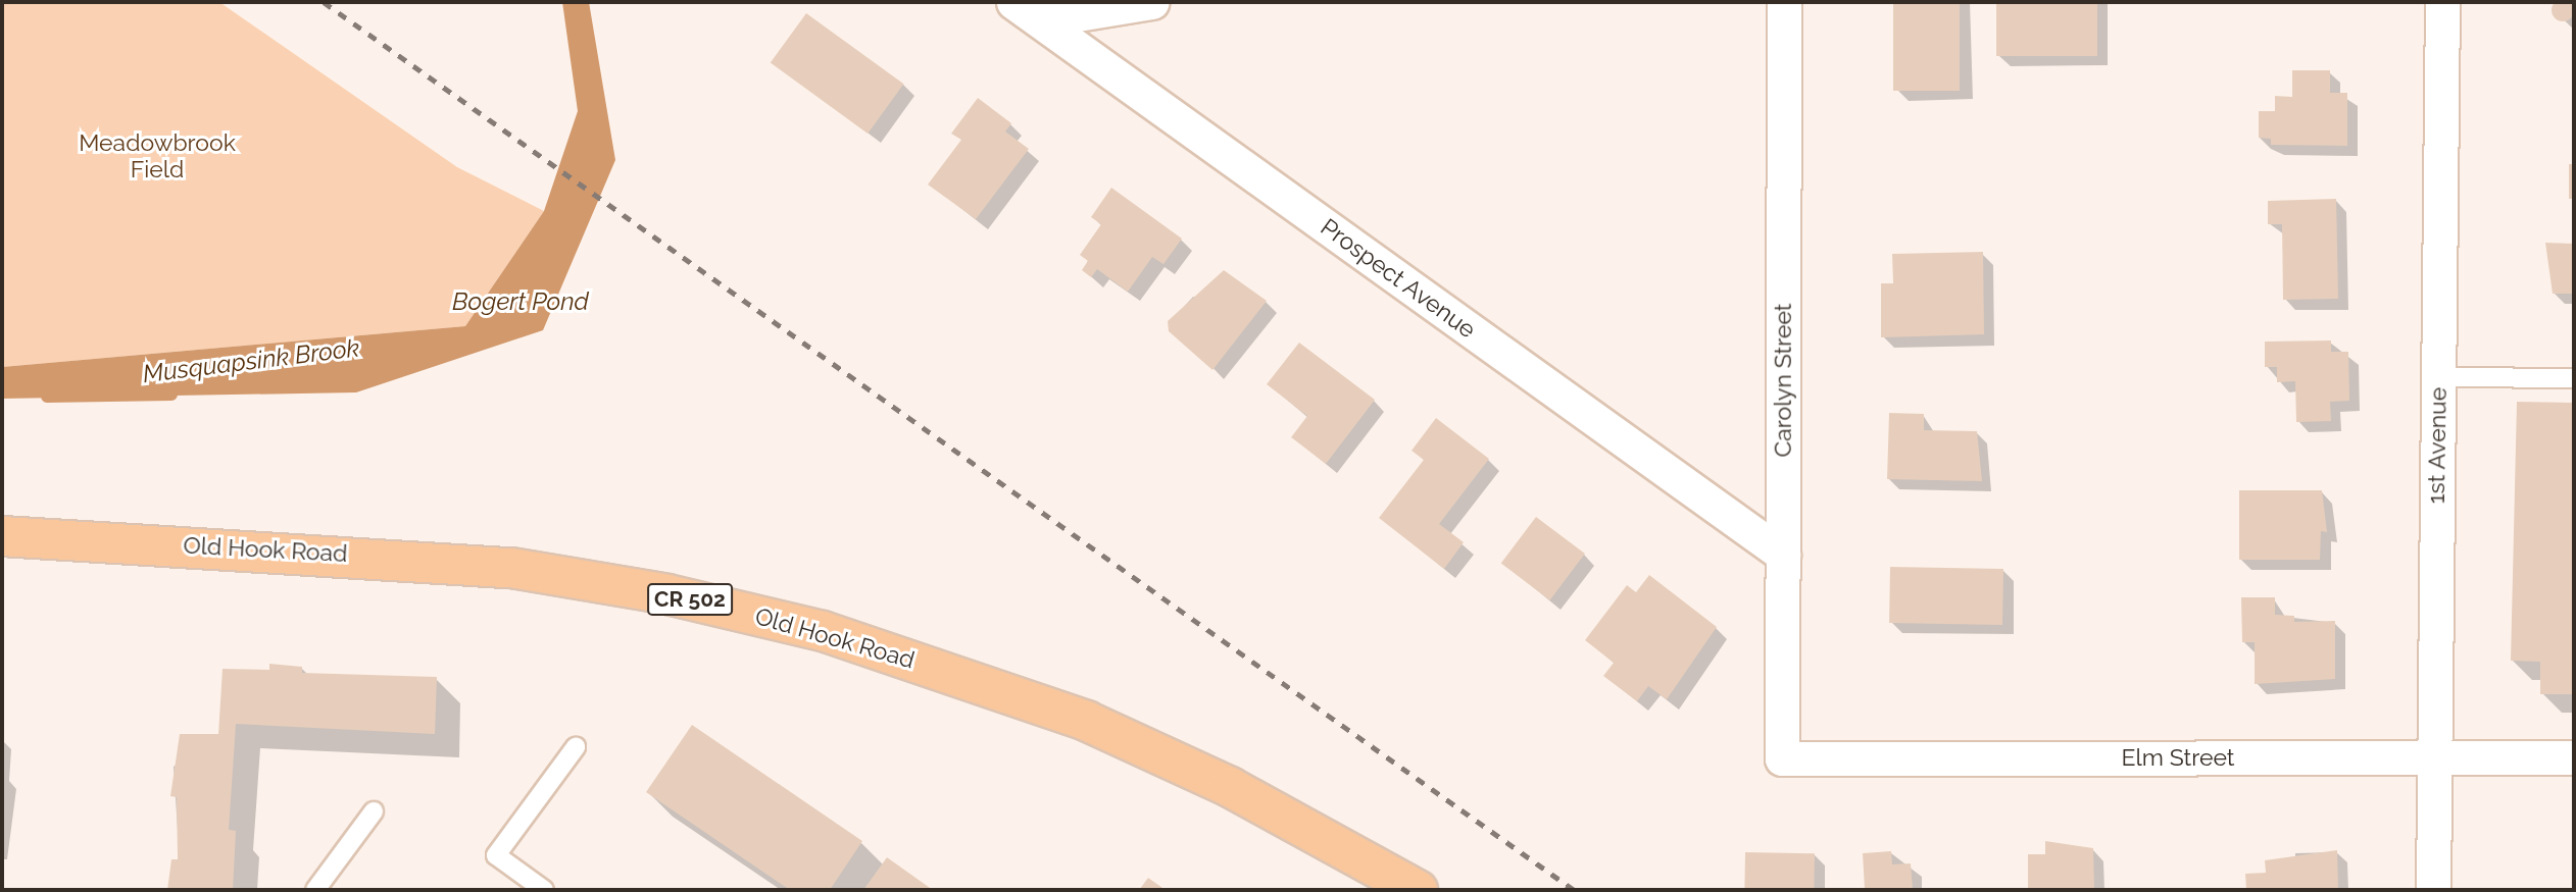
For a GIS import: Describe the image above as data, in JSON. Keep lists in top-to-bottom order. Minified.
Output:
{"streets":{"main road":["Old Hook Road","CR 502"],"street":["Prospect Avenue","Carolyn Street","1st Avenue","Elm Street"]},"crossings":[["Prospect Avenue","Carolyn Street"],["Carolyn Street","Elm Street"],["1st Avenue","Elm Street"]],"water":["Bogert Pond","Musquapsink Brook"],"parks":["Meadowbrook Field"]}
